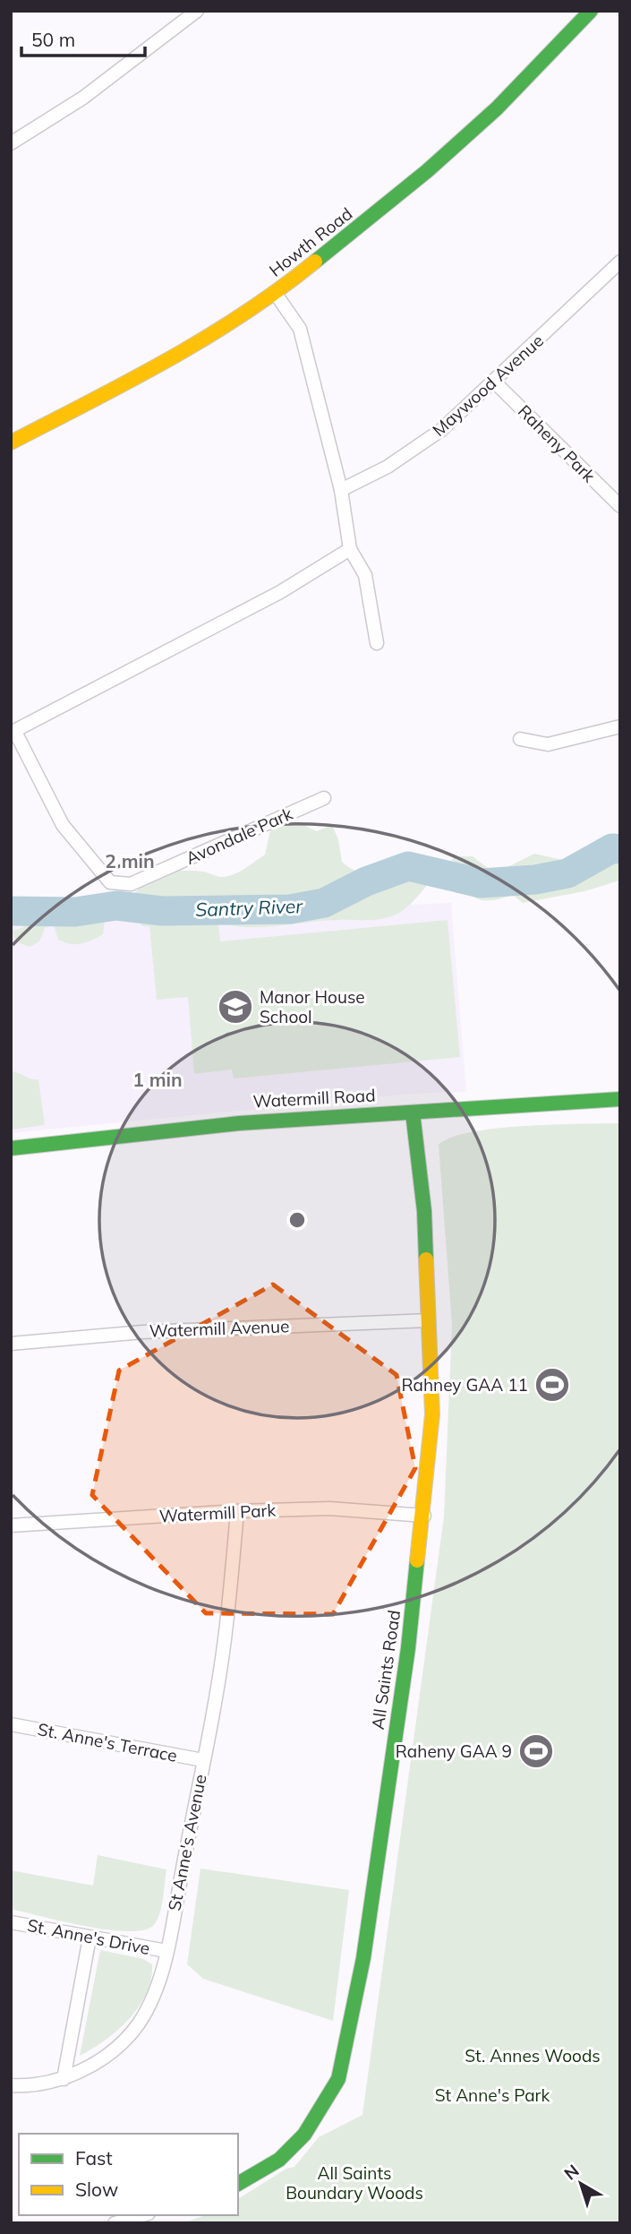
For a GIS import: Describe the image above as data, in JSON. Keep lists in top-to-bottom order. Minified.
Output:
{"streets":{"main road":["Howth Road","Watermill Road","All Saints Road"],"street":["Maywood Avenue","Raheny Park","Avondale Park","Watermill Avenue","Watermill Park","St. Anne's Terrace","St Anne's Avenue","St. Anne's Drive"]},"crossings":[["Maywood Avenue","Raheny Park"],["Watermill Road","All Saints Road"],["Watermill Avenue","All Saints Road"],["Watermill Park","All Saints Road"],["Watermill Park","St Anne's Avenue"],["St. Anne's Terrace","St Anne's Avenue"],["St Anne's Avenue","St. Anne's Drive"]],"water":["Santry River"],"parks":["St. Annes Woods","St Anne's Park","All Saints Boundary Woods"],"places":{"school or university":["Manor House School"],"sports":["Rahney GAA 11","Raheny GAA 9"]},"legend":["Fast","Slow"],"scale_bar":"50 m","north":"top left","rings":["2 min","1 min"]}
